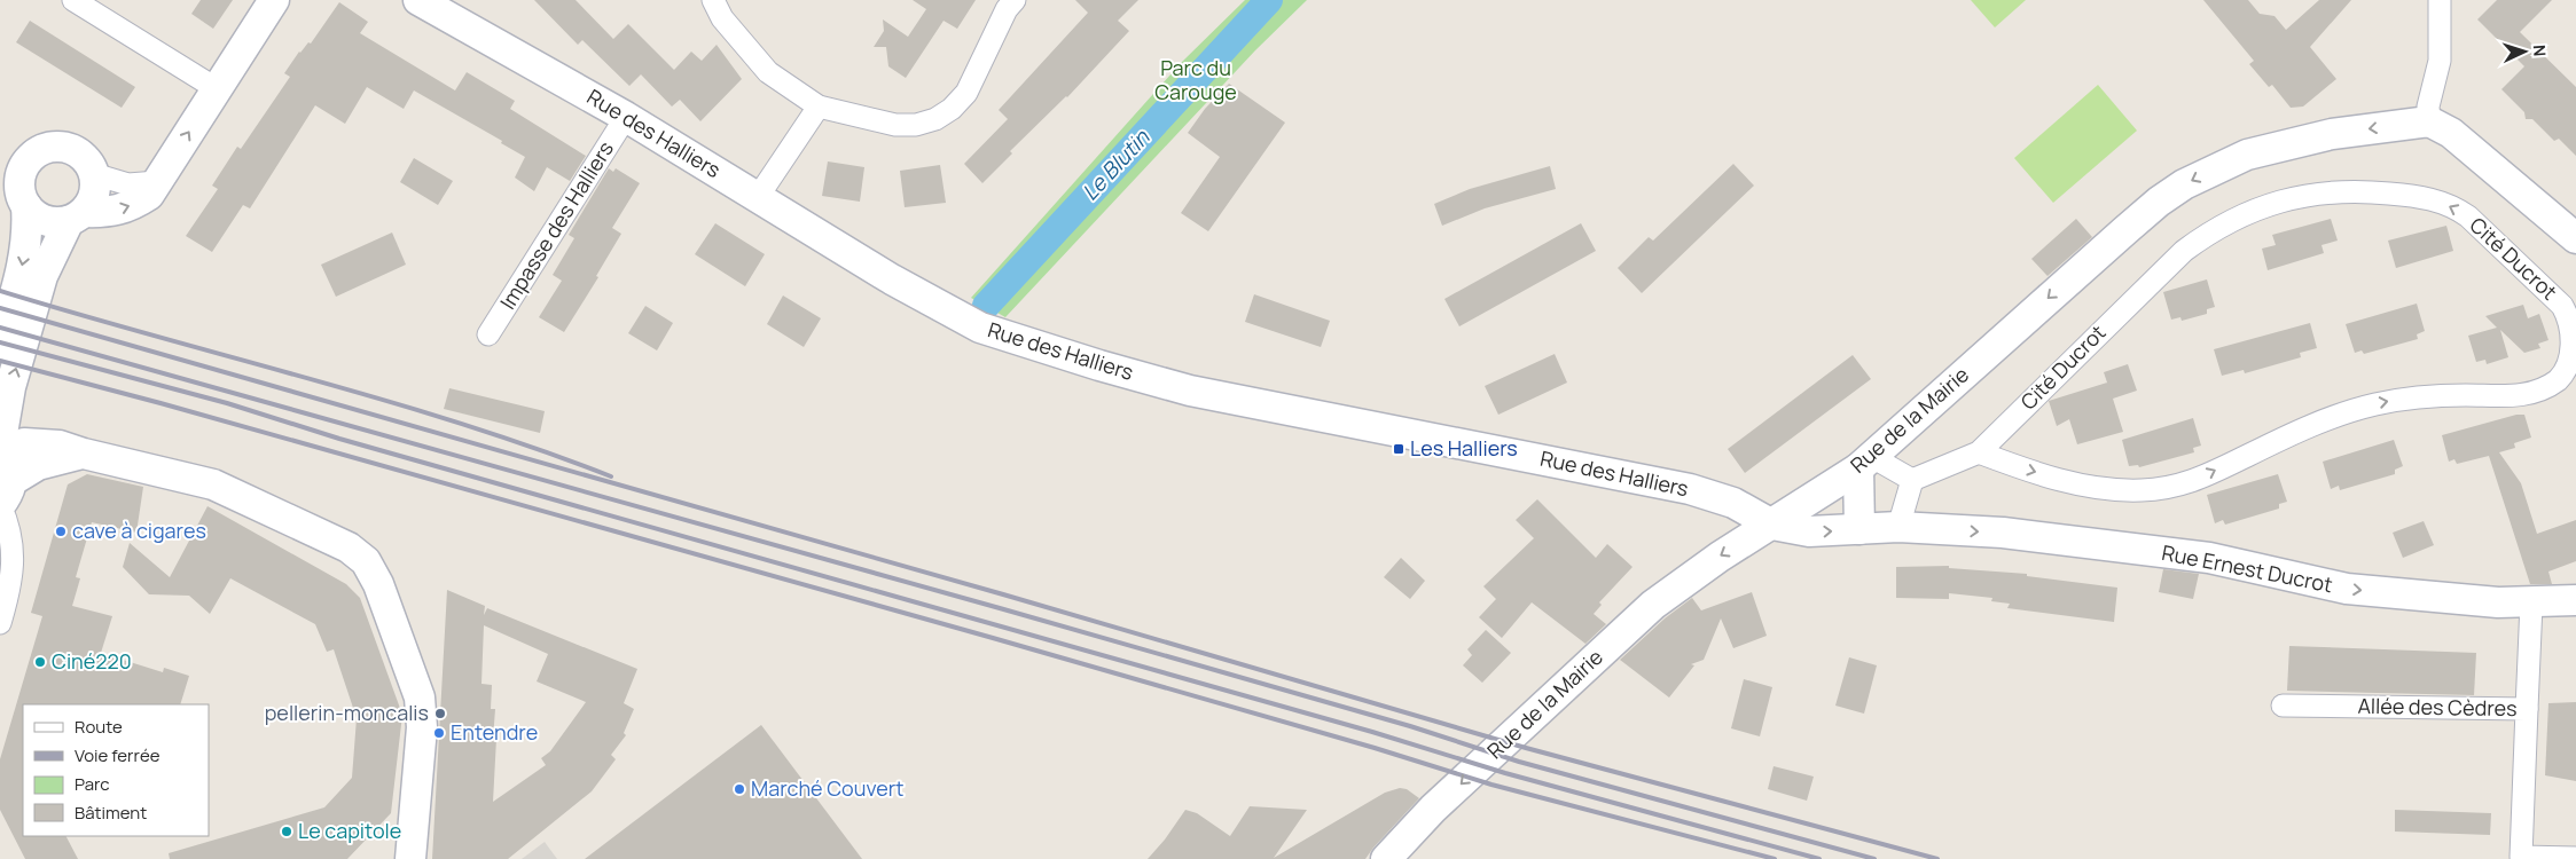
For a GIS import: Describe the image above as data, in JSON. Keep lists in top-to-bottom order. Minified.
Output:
{"streets":{"main road":["Rue des Halliers","Rue de la Mairie","Rue Ernest Ducrot"],"street":["Impasse des Halliers","Cité Ducrot","Allée des Cèdres"]},"crossings":[["Rue des Halliers","Impasse des Halliers"],["Rue des Halliers","Rue de la Mairie"],["Rue des Halliers","Rue Ernest Ducrot"]],"one_way":["Rue de la Mairie","Rue Ernest Ducrot"],"water":["Le Blutin"],"parks":["Parc du Carouge"],"places":{"transit":["Les Halliers"],"other":["cave à cigares","Ciné220","pellerin-moncalis","Entendre","Marché Couvert","Le capitole"]},"legend":["Route","Voie ferrée","Parc","Bâtiment"],"north":"right"}
